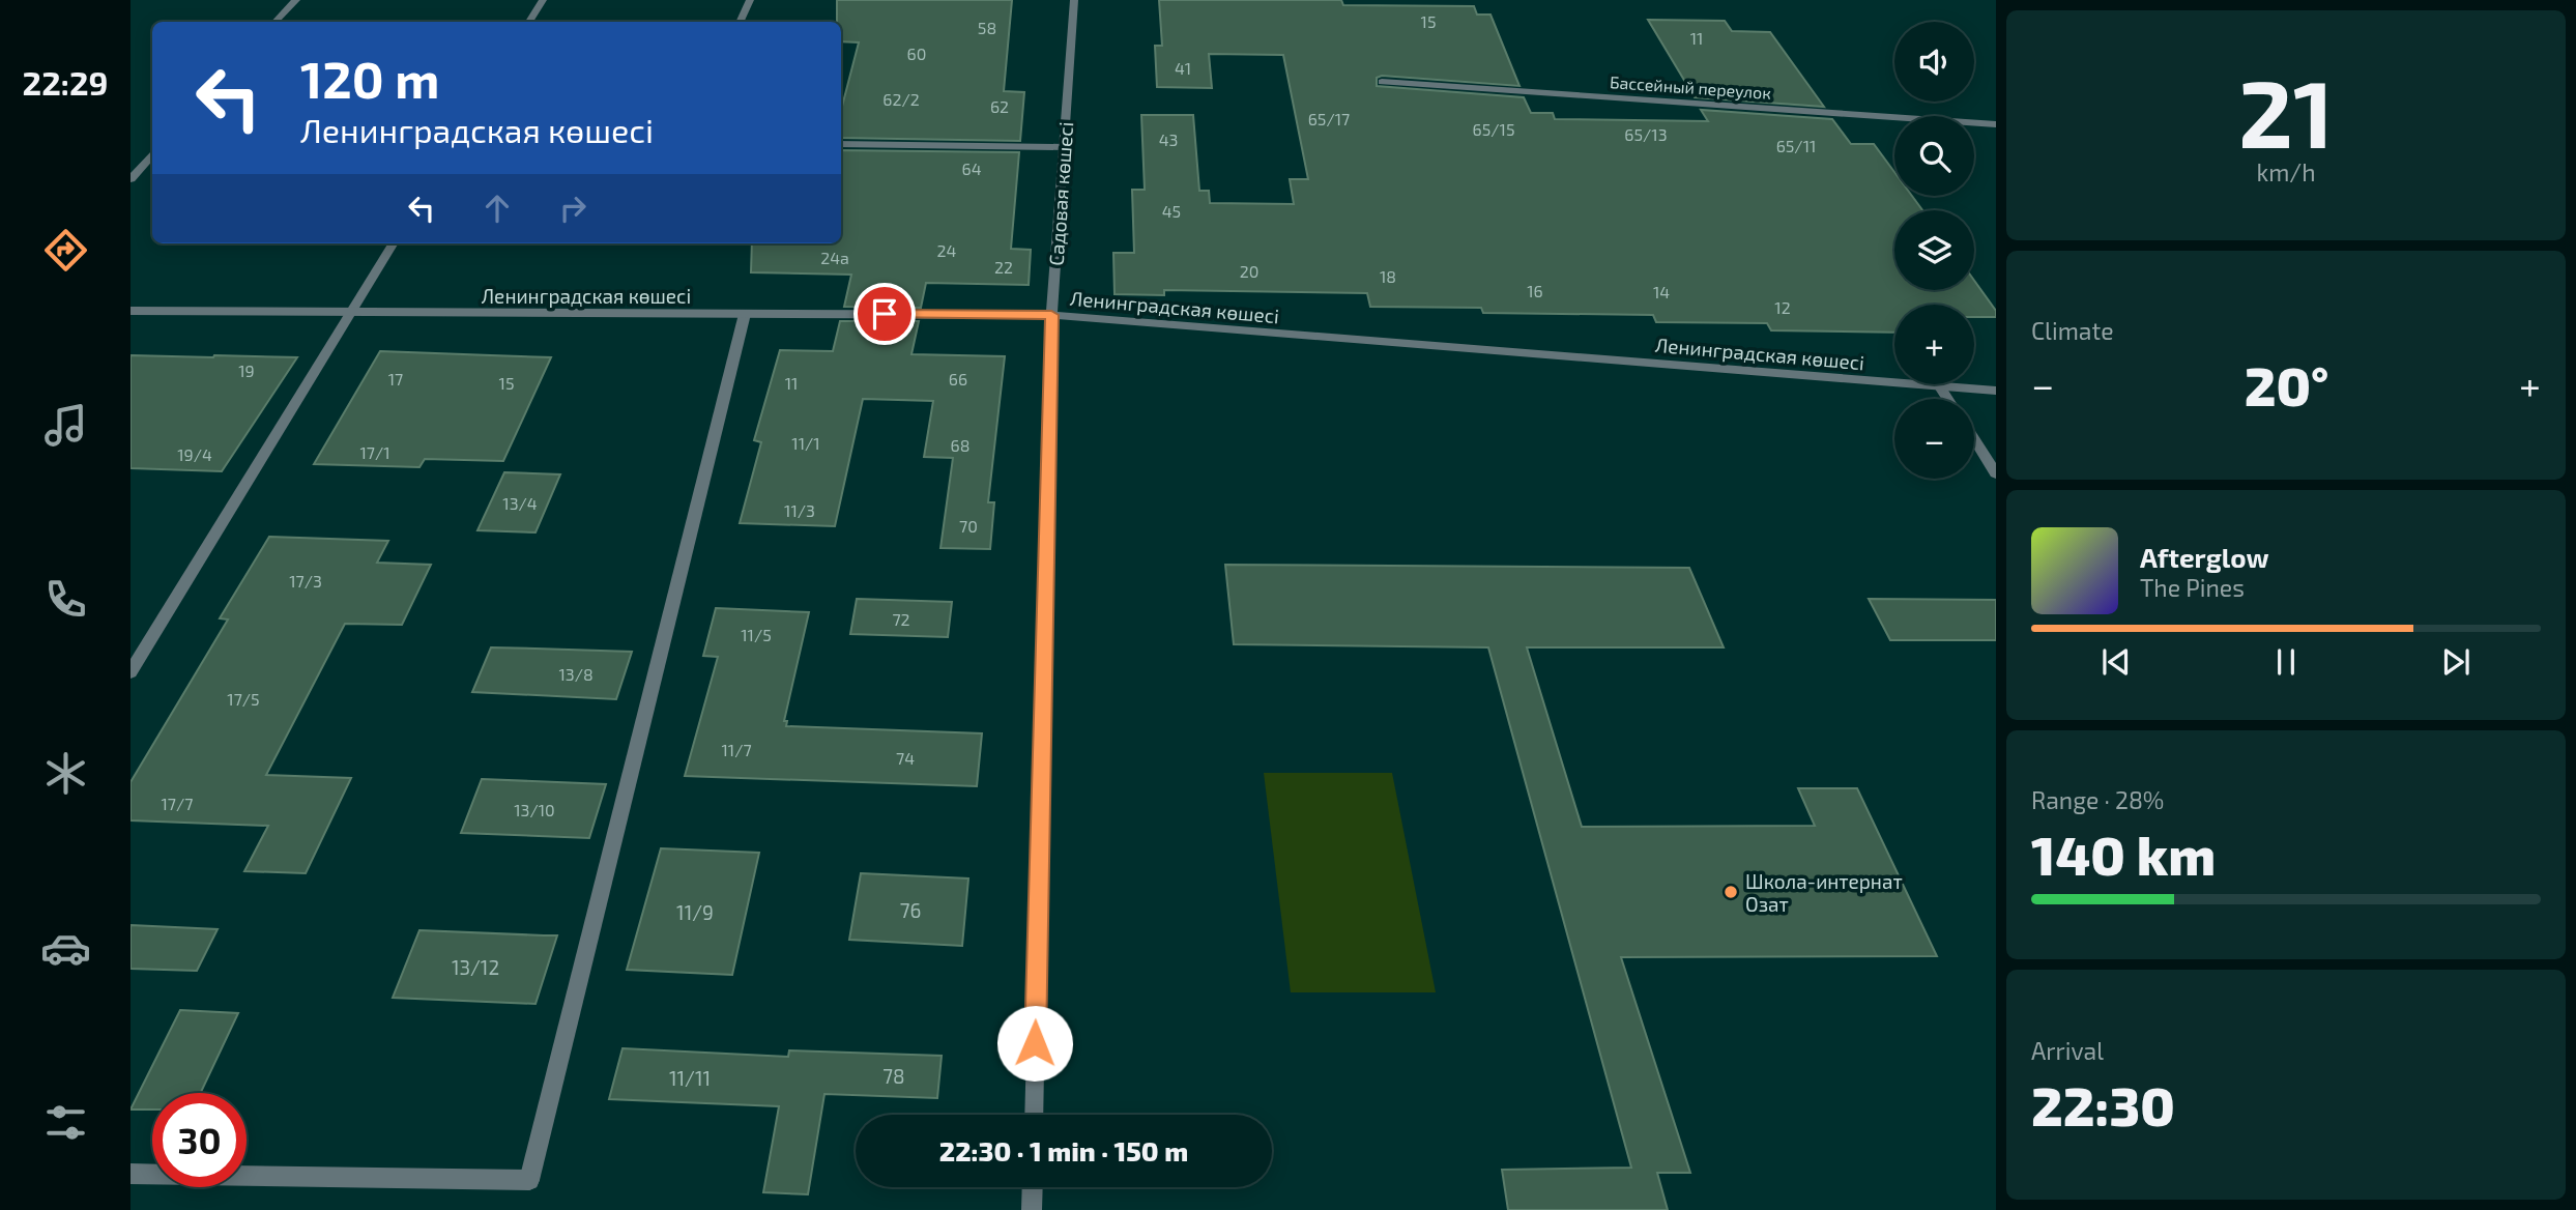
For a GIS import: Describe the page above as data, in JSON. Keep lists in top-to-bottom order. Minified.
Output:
{"streets":{"street":["Бассейный переулок","Садовая көшесі","Ленинградская көшесі"]},"crossings":[["Садовая көшесі","Ленинградская көшесі"]],"places":["Школа-интернат Озат"],"house_numbers":["15","58","11","60","41","62/2","62","65/17","65/15","65/13","43","65/11","64","45","24","24а","22","20","18","16","14","12","19","17","66","15","11","11/1","68","17/1","19/4","13/4","11/3","70","17/3","72","11/5","13/8","17/5","11/7","74","17/7","13/10","76","11/9","13/12","78","11/11"],"page":{"tabs":"22:29","tile":[["21","km/h"],"Climate",["Range · 28%","140 km"],["Arrival","22:30"]],"map_buttons":["+","−"],"turn":["120 m","Ленинградская көшесі"],"heat":["−","20°","+"],"song":["Afterglow","The Pines"],"limit":"30","trip":"22:30 · 1 min · 150 m"}}
